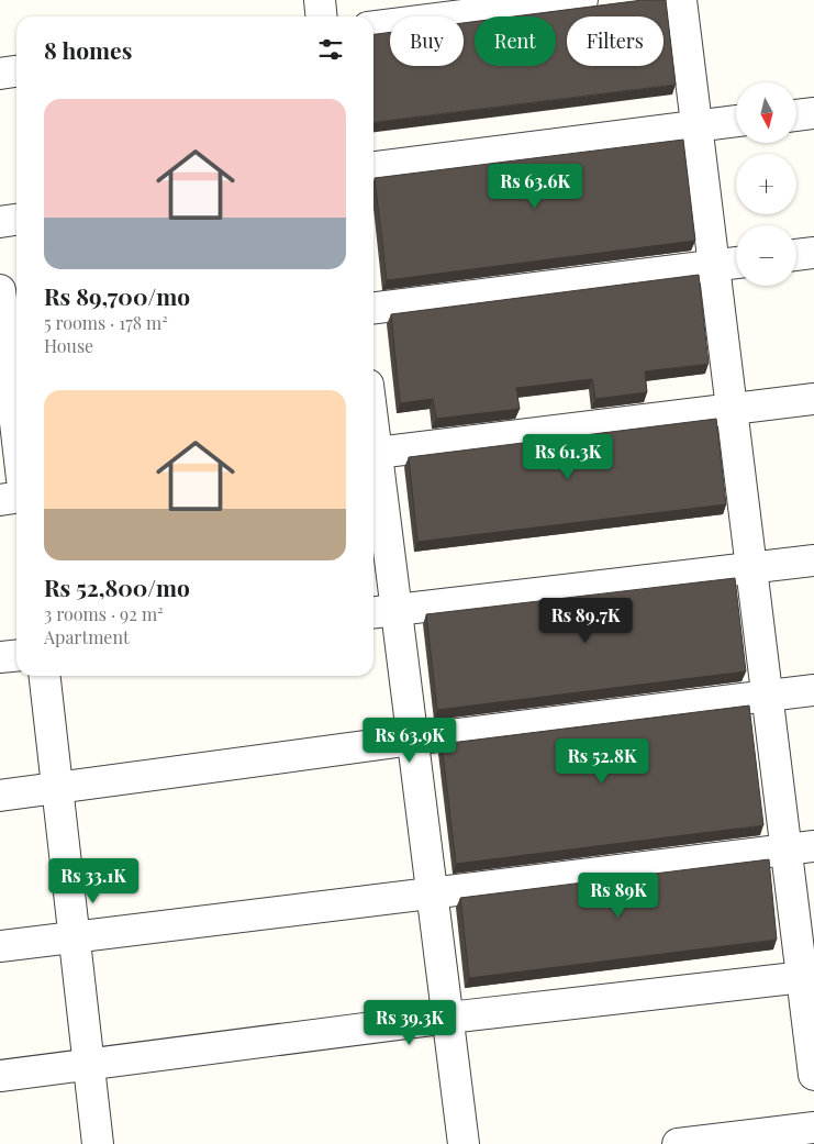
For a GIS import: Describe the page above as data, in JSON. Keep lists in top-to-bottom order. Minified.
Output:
{"north":"bottom","page":{"chip":["Buy","Rent","Filters"],"heading":"8 homes","map_buttons":["+","−"],"list":[{"name":"Rs 89,700/mo","note":"5 rooms · 178 m² · House"},{"name":"Rs 52,800/mo","note":"3 rooms · 92 m² · Apartment"}],"price":["Rs 63.6K","Rs 61.3K","Rs 89.7K","Rs 63.9K","Rs 52.8K","Rs 33.1K","Rs 89K","Rs 39.3K"]}}
